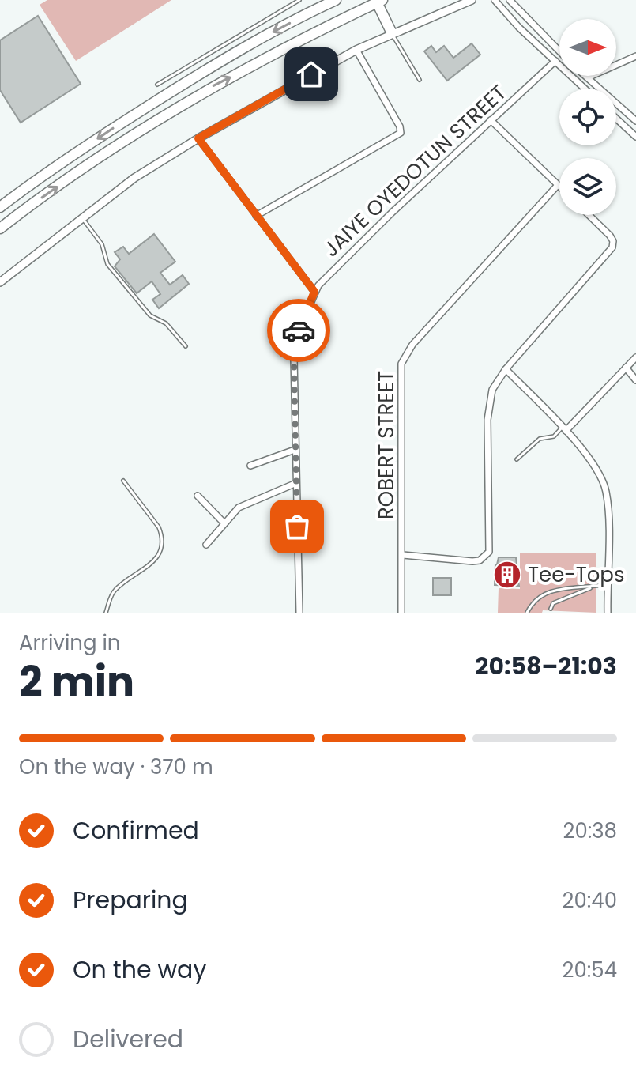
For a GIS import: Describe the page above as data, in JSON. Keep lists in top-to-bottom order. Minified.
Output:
{"streets":{"street":["JAIYE OYEDOTUN STREET","ROBERT STREET"]},"places":{"building":["Tee-Tops"]},"north":"right","page":{"heading":["2 min","Arriving in","20:58–21:03"],"bar":"On the way · 370 m","list":[["Confirmed","20:38"],["Preparing","20:40"],["On the way","20:54"],"Delivered"]}}
